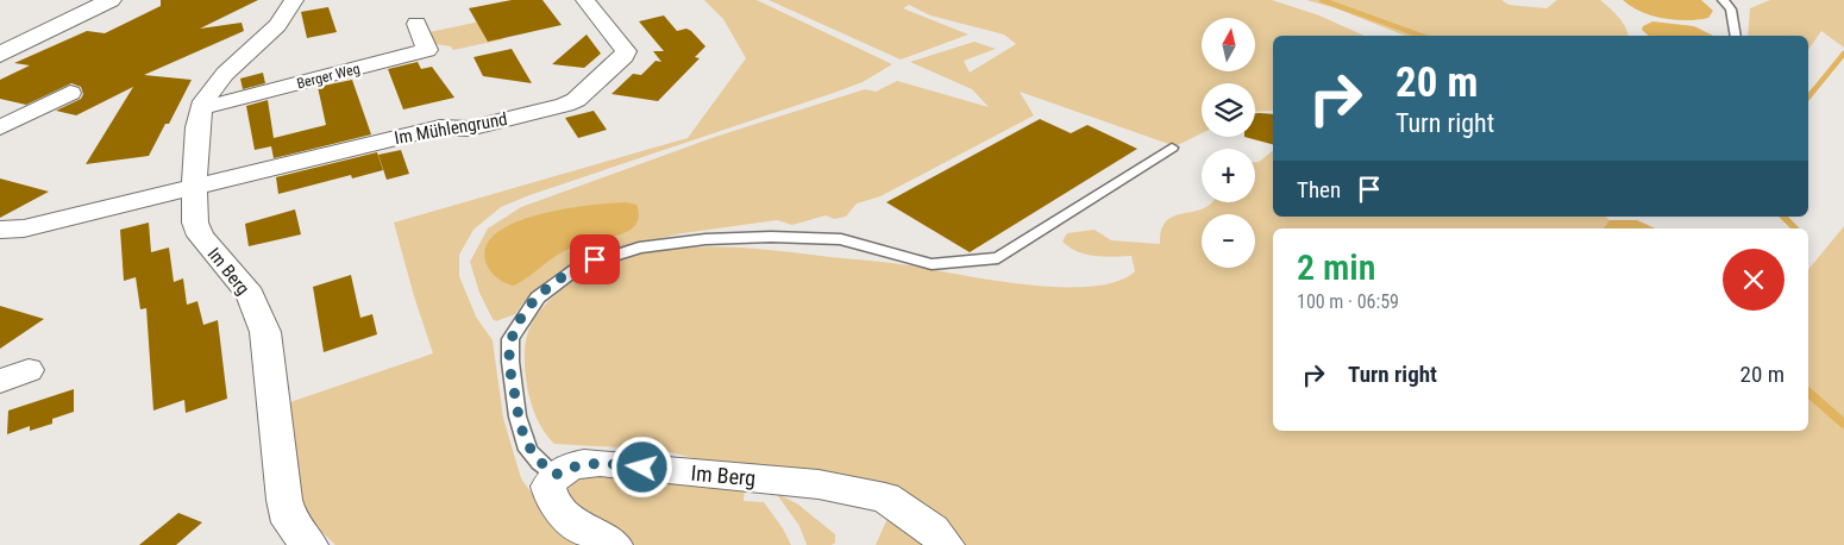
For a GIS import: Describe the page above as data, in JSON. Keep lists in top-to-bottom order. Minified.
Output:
{"streets":{"street":["Berger Weg","Im Mühlengrund","Im Berg"]},"crossings":[["Im Mühlengrund","Im Berg"]],"north":"top","page":{"map_buttons":["+","−"],"turn":["20 m","Turn right"],"then":"Then","heading":["2 min","100 m · 06:59"],"list":[{"name":"Turn right","value":"20 m"}]}}
